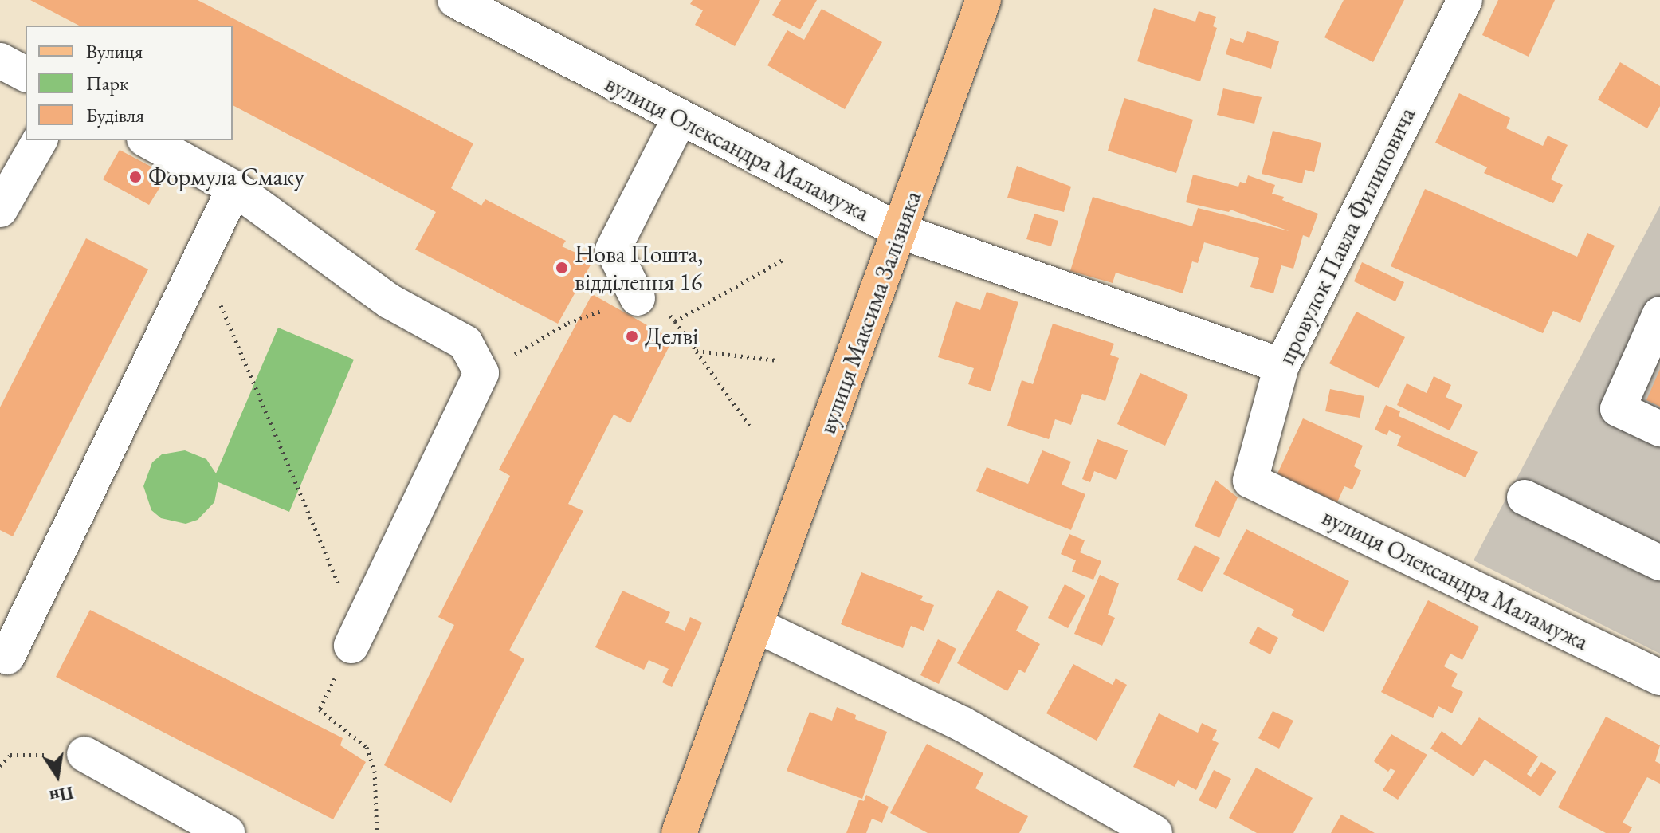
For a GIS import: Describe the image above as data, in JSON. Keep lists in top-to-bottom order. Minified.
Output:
{"streets":{"main road":["вулиця Максима Залізняка"],"street":["вулиця Олександра Маламужа","провулок Павла Филиповича"]},"crossings":[["вулиця Олександра Маламужа","провулок Павла Филиповича"],["вулиця Олександра Маламужа","вулиця Максима Залізняка"]],"places":["Формула Смаку","Нова Пошта, відділення 16","Делві"],"legend":["Вулиця","Парк","Будівля"],"north":"bottom"}
